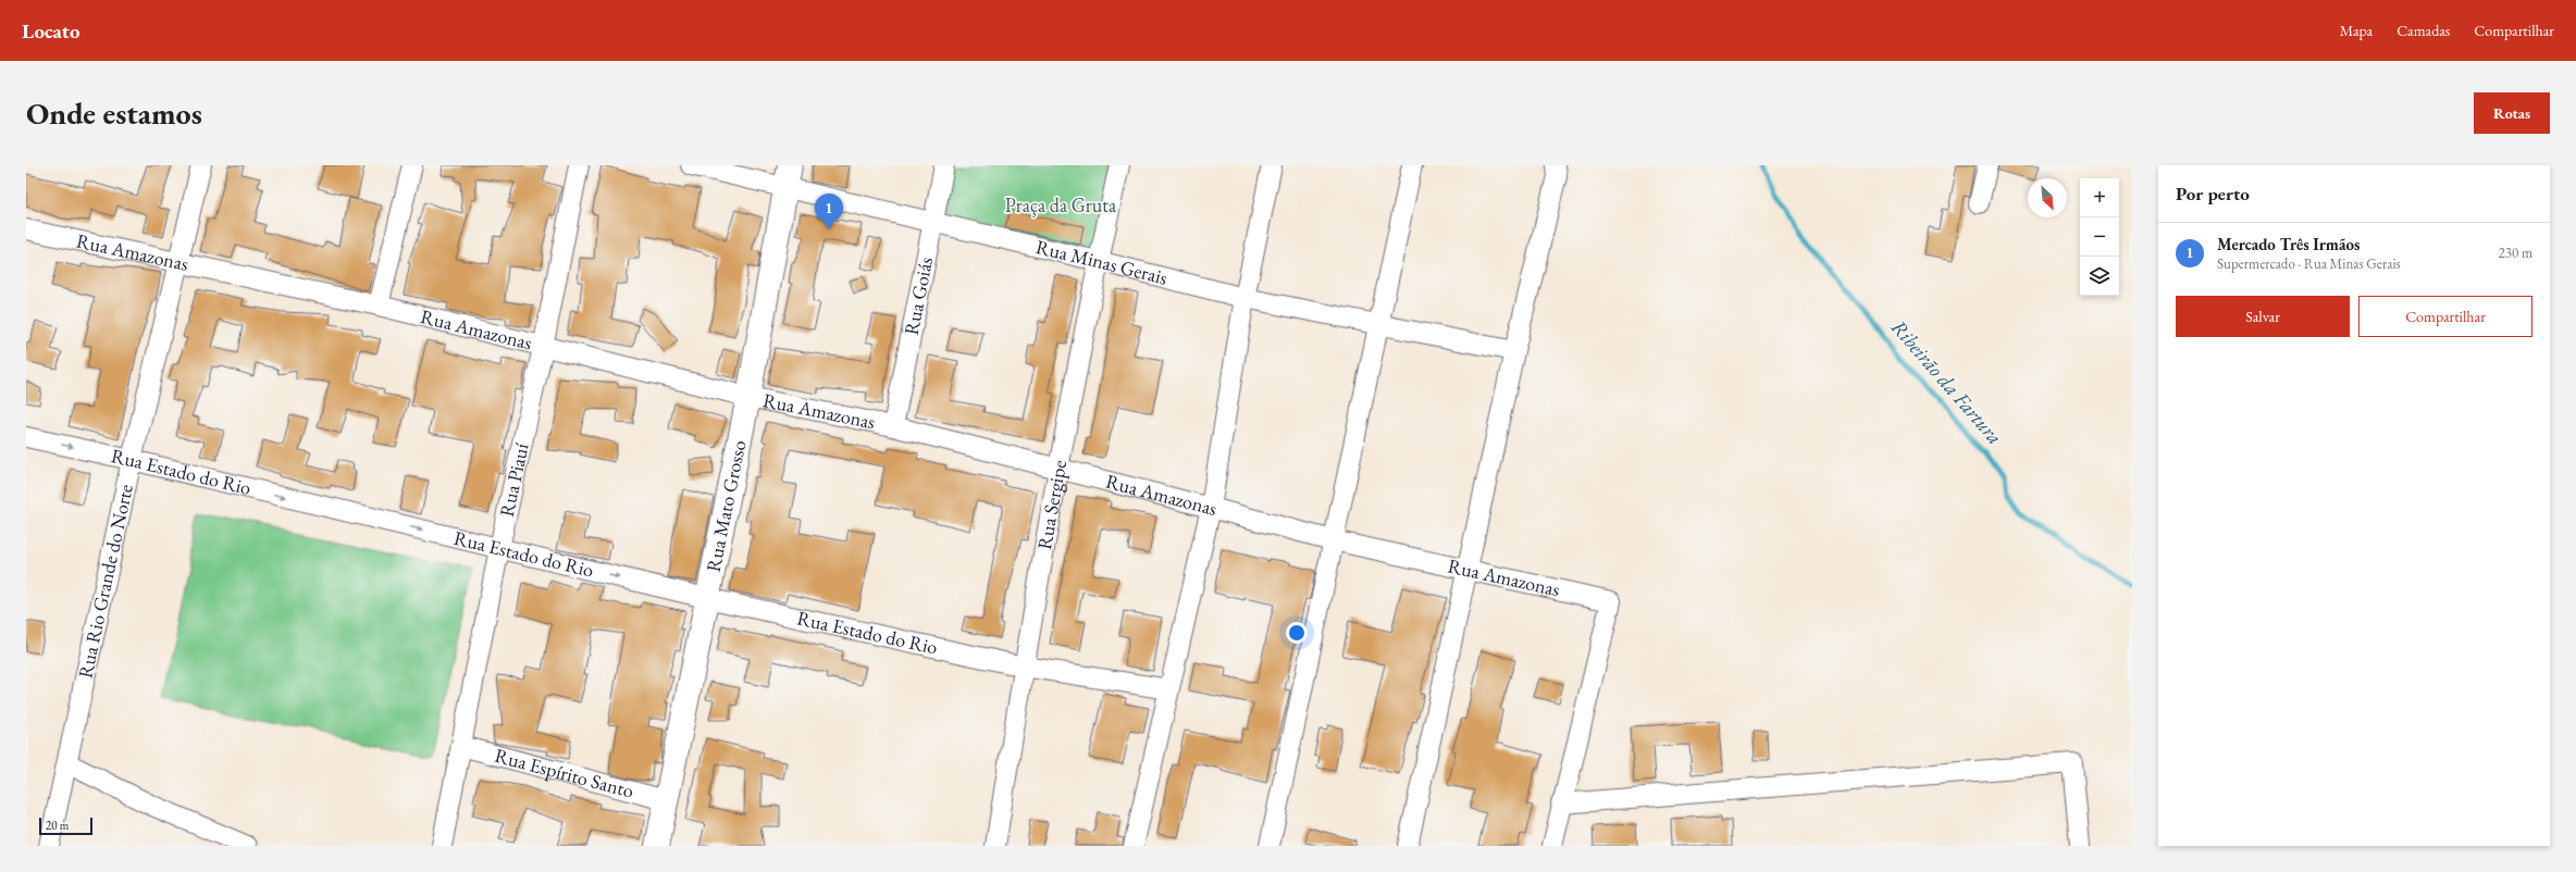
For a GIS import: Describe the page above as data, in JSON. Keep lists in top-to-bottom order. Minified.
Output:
{"streets":{"street":["Rua Amazonas","Rua Minas Gerais","Rua Goiás","Rua Estado do Rio","Rua Piauí","Rua Sergipe","Rua Mato Grosso","Rua Rio Grande do Norte","Rua Espírito Santo"]},"crossings":[["Rua Amazonas","Rua Goiás"],["Rua Amazonas","Rua Piauí"],["Rua Amazonas","Rua Sergipe"],["Rua Amazonas","Rua Mato Grosso"],["Rua Amazonas","Rua Rio Grande do Norte"],["Rua Minas Gerais","Rua Goiás"],["Rua Minas Gerais","Rua Sergipe"],["Rua Minas Gerais","Rua Mato Grosso"],["Rua Estado do Rio","Rua Piauí"],["Rua Estado do Rio","Rua Sergipe"],["Rua Estado do Rio","Rua Mato Grosso"],["Rua Estado do Rio","Rua Rio Grande do Norte"],["Rua Piauí","Rua Espírito Santo"],["Rua Mato Grosso","Rua Espírito Santo"]],"one_way":["Rua Estado do Rio"],"water":["Ribeirão da Fartura"],"parks":["Praça da Gruta"],"scale_bar":"20 m","north":"bottom right","page":{"header":"Locato","nav":["Mapa","Camadas","Compartilhar"],"buttons":["Rotas",["Salvar","Compartilhar"]],"title":"Onde estamos","heading":"Por perto","map_buttons":["+","−"],"pins":"1","list":[{"mark":"1","name":"Mercado Três Irmãos","note":"Supermercado · Rua Minas Gerais","value":"230 m"}],"scale":"20 m"}}
